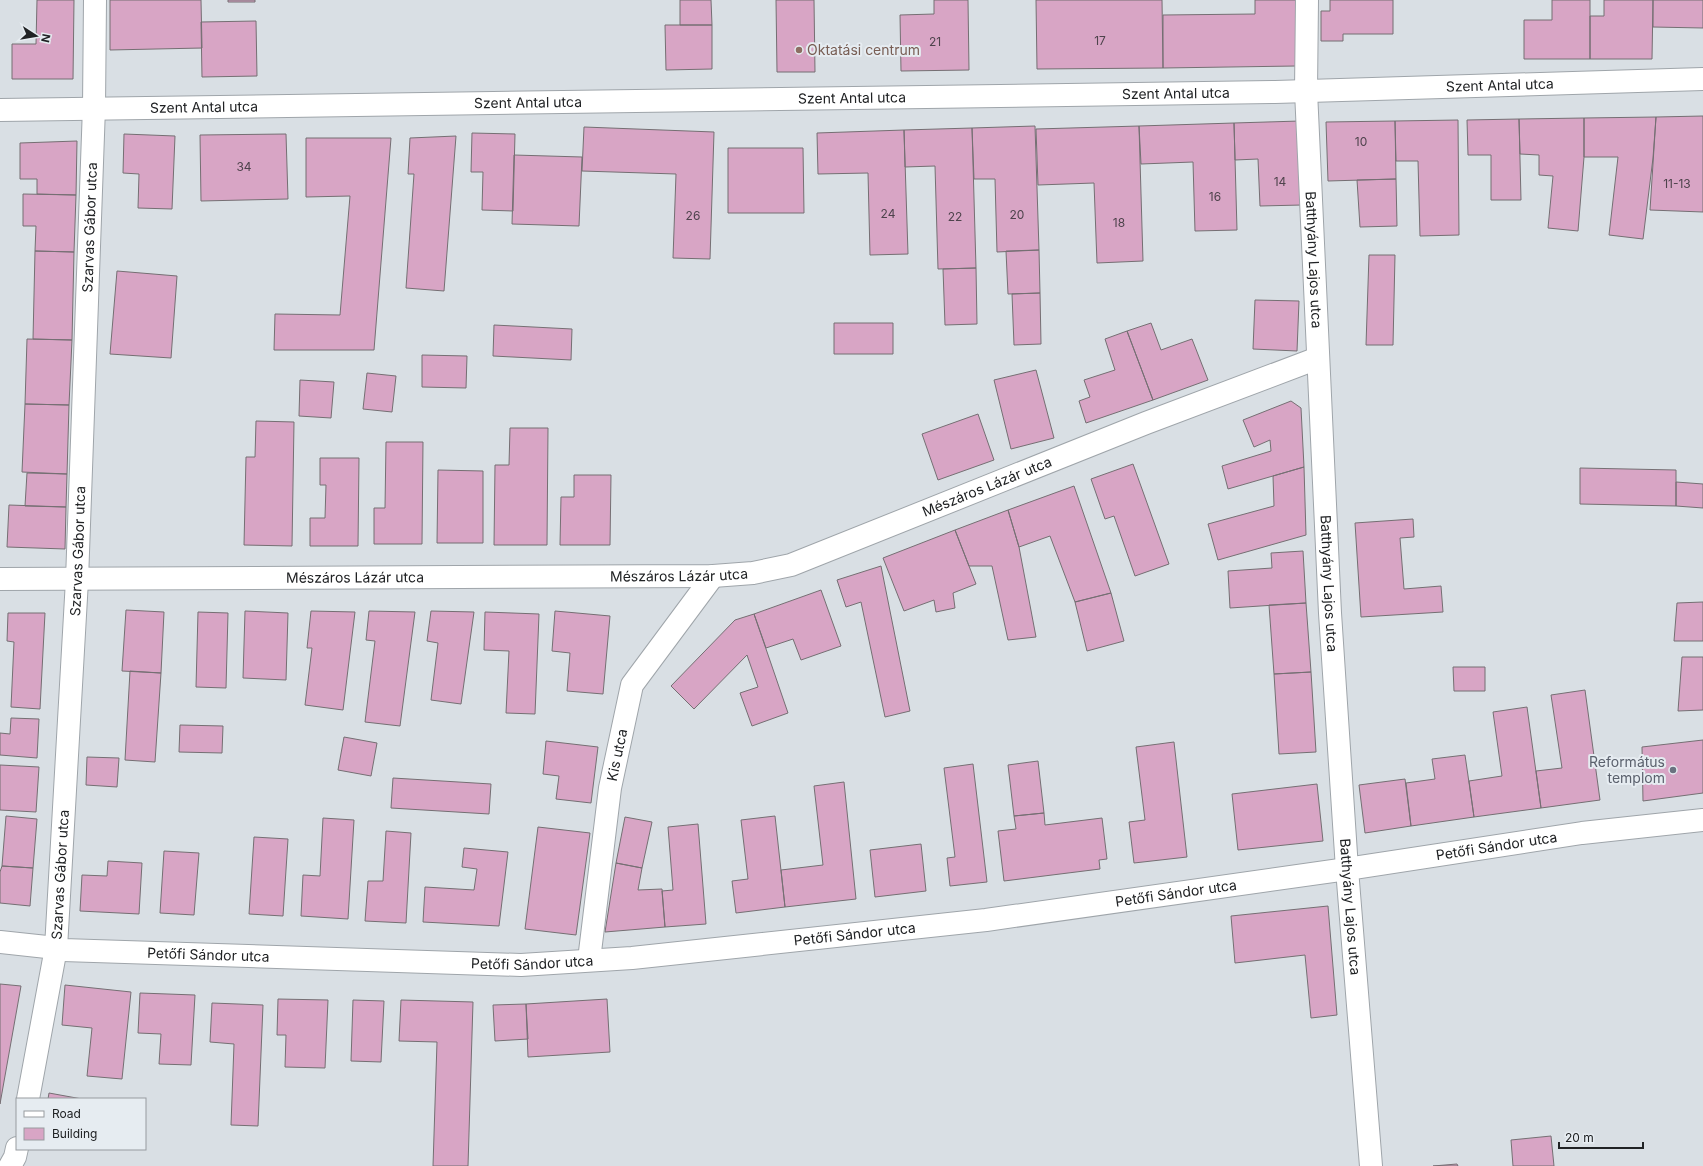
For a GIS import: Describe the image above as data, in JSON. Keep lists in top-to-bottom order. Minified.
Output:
{"streets":{"street":["Szent Antal utca","Szarvas Gábor utca","Batthyány Lajos utca","Mészáros Lázár utca","Kis utca","Petőfi Sándor utca"]},"crossings":[["Szent Antal utca","Szarvas Gábor utca"],["Szent Antal utca","Batthyány Lajos utca"],["Szarvas Gábor utca","Mészáros Lázár utca"],["Szarvas Gábor utca","Petőfi Sándor utca"],["Batthyány Lajos utca","Mészáros Lázár utca"],["Batthyány Lajos utca","Petőfi Sándor utca"],["Mészáros Lázár utca","Kis utca"],["Kis utca","Petőfi Sándor utca"]],"places":["Oktatási centrum","Református templom"],"house_numbers":["17","21","10","34","14","11-13","16","24","20","26","22","18"],"legend":["Road","Building"],"scale_bar":"20 m","north":"right"}
